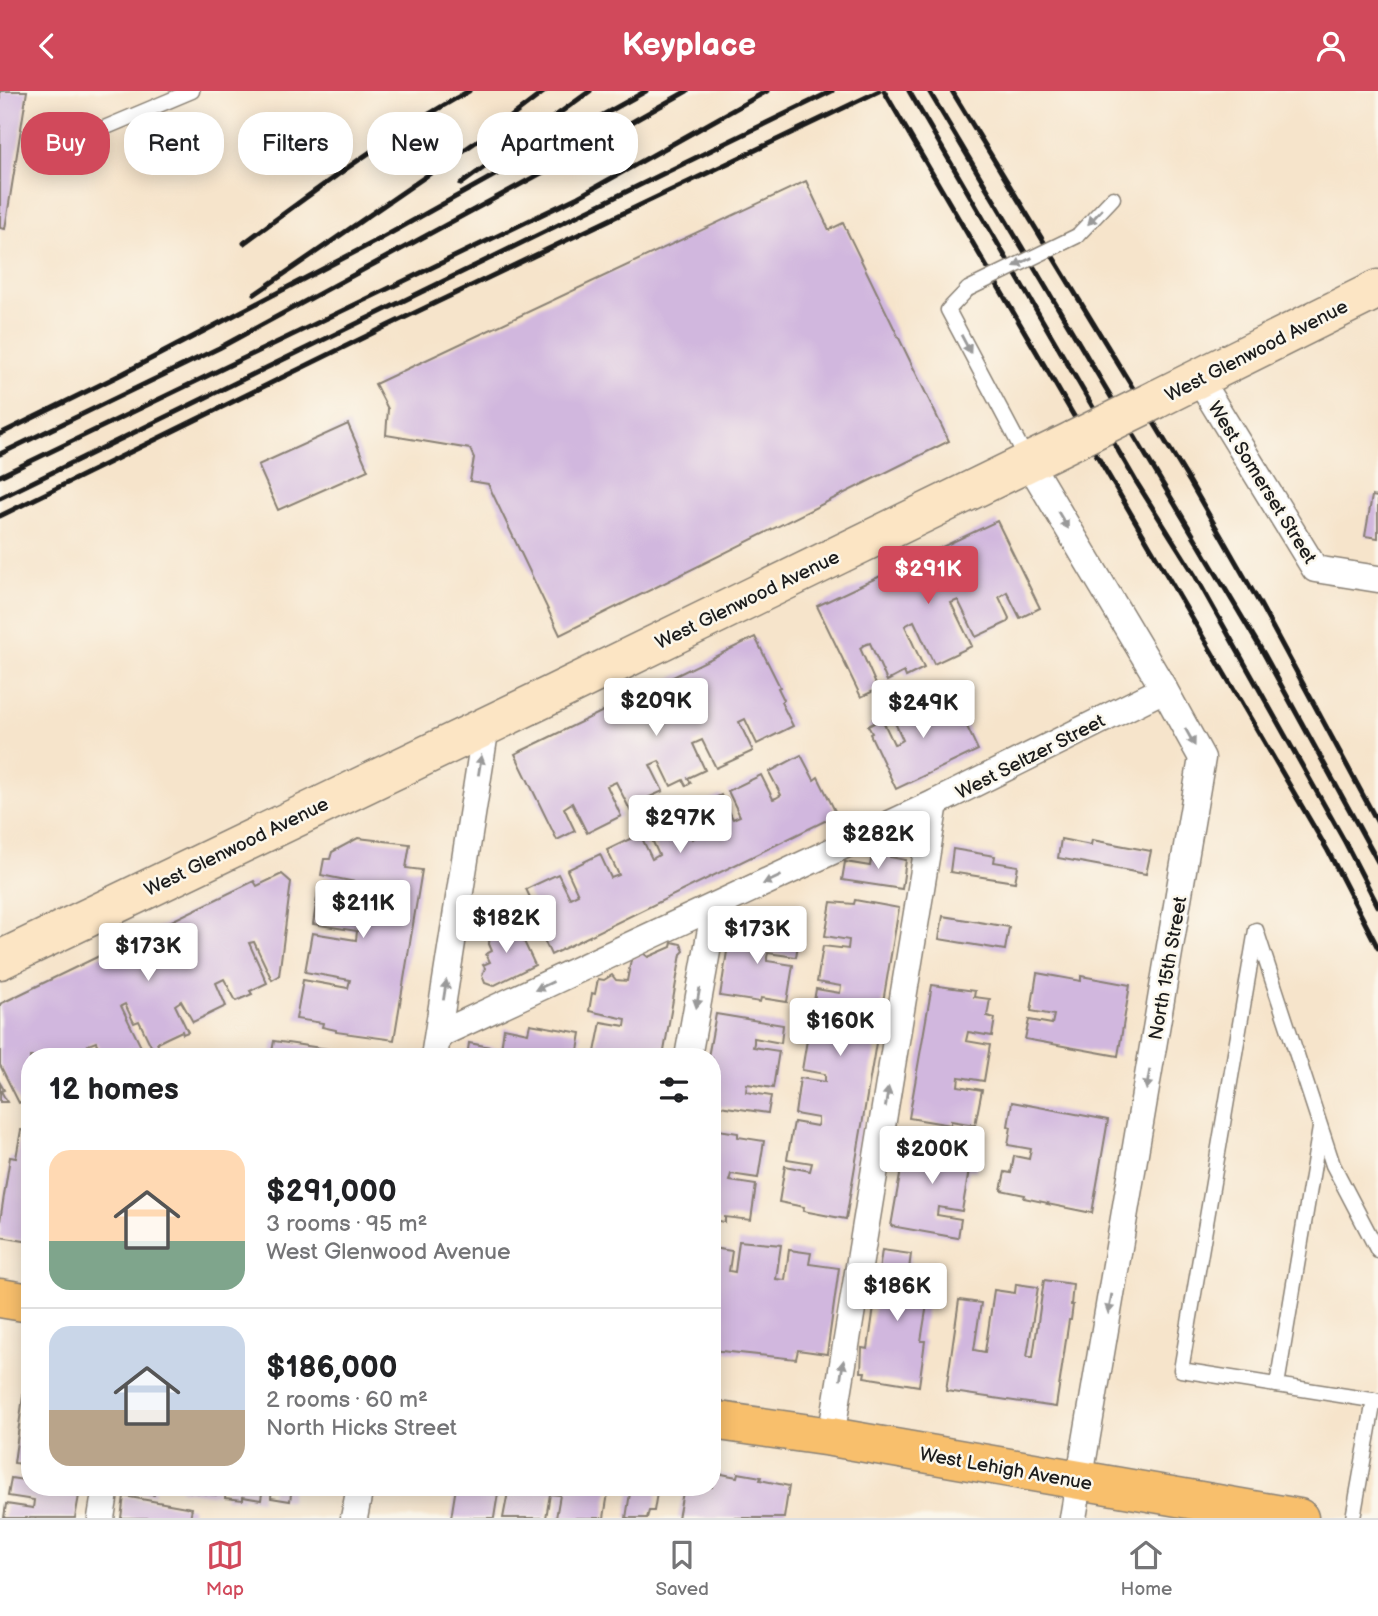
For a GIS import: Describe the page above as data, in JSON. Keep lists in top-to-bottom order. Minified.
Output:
{"streets":{"main road":["West Glenwood Avenue","West Lehigh Avenue"],"street":["West Somerset Street","West Seltzer Street","North 15th Street"]},"crossings":[["West Glenwood Avenue","West Somerset Street"],["West Glenwood Avenue","North 15th Street"],["West Seltzer Street","North 15th Street"],["North 15th Street","West Lehigh Avenue"]],"one_way":["West Seltzer Street","North 15th Street"],"page":{"header":"Keyplace","chip":["Buy","Rent","Filters","New","Apartment"],"price":["$291K","$209K","$249K","$297K","$282K","$211K","$182K","$173K","$173K","$160K","$200K","$186K"],"heading":"12 homes","list":[{"name":"$291,000","note":"3 rooms · 95 m² · West Glenwood Avenue"},{"name":"$186,000","note":"2 rooms · 60 m² · North Hicks Street"}],"tabs":["Map","Saved","Home"]}}
